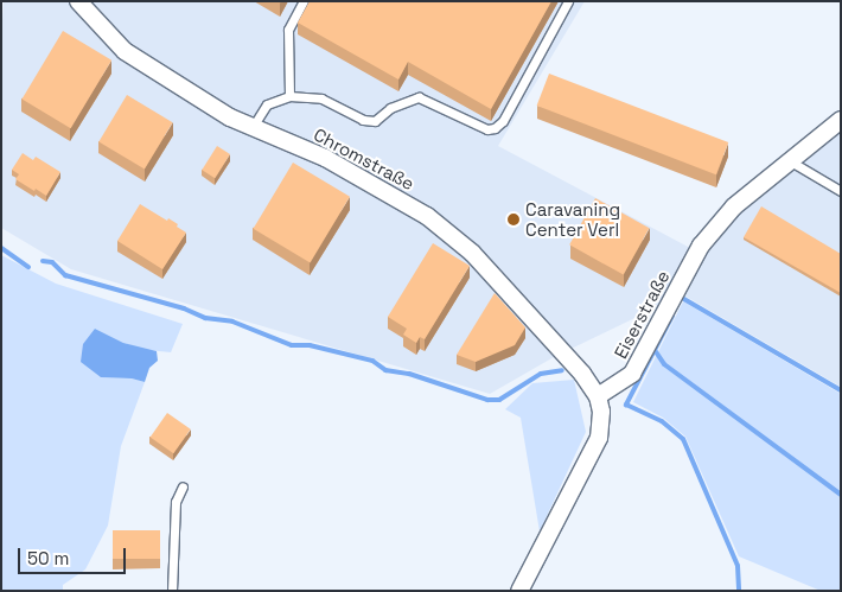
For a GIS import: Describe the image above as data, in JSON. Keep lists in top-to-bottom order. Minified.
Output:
{"streets":{"street":["Chromstraße","Eiserstraße"]},"crossings":[["Chromstraße","Eiserstraße"]],"places":["Caravaning Center Verl"],"scale_bar":"50 m"}
